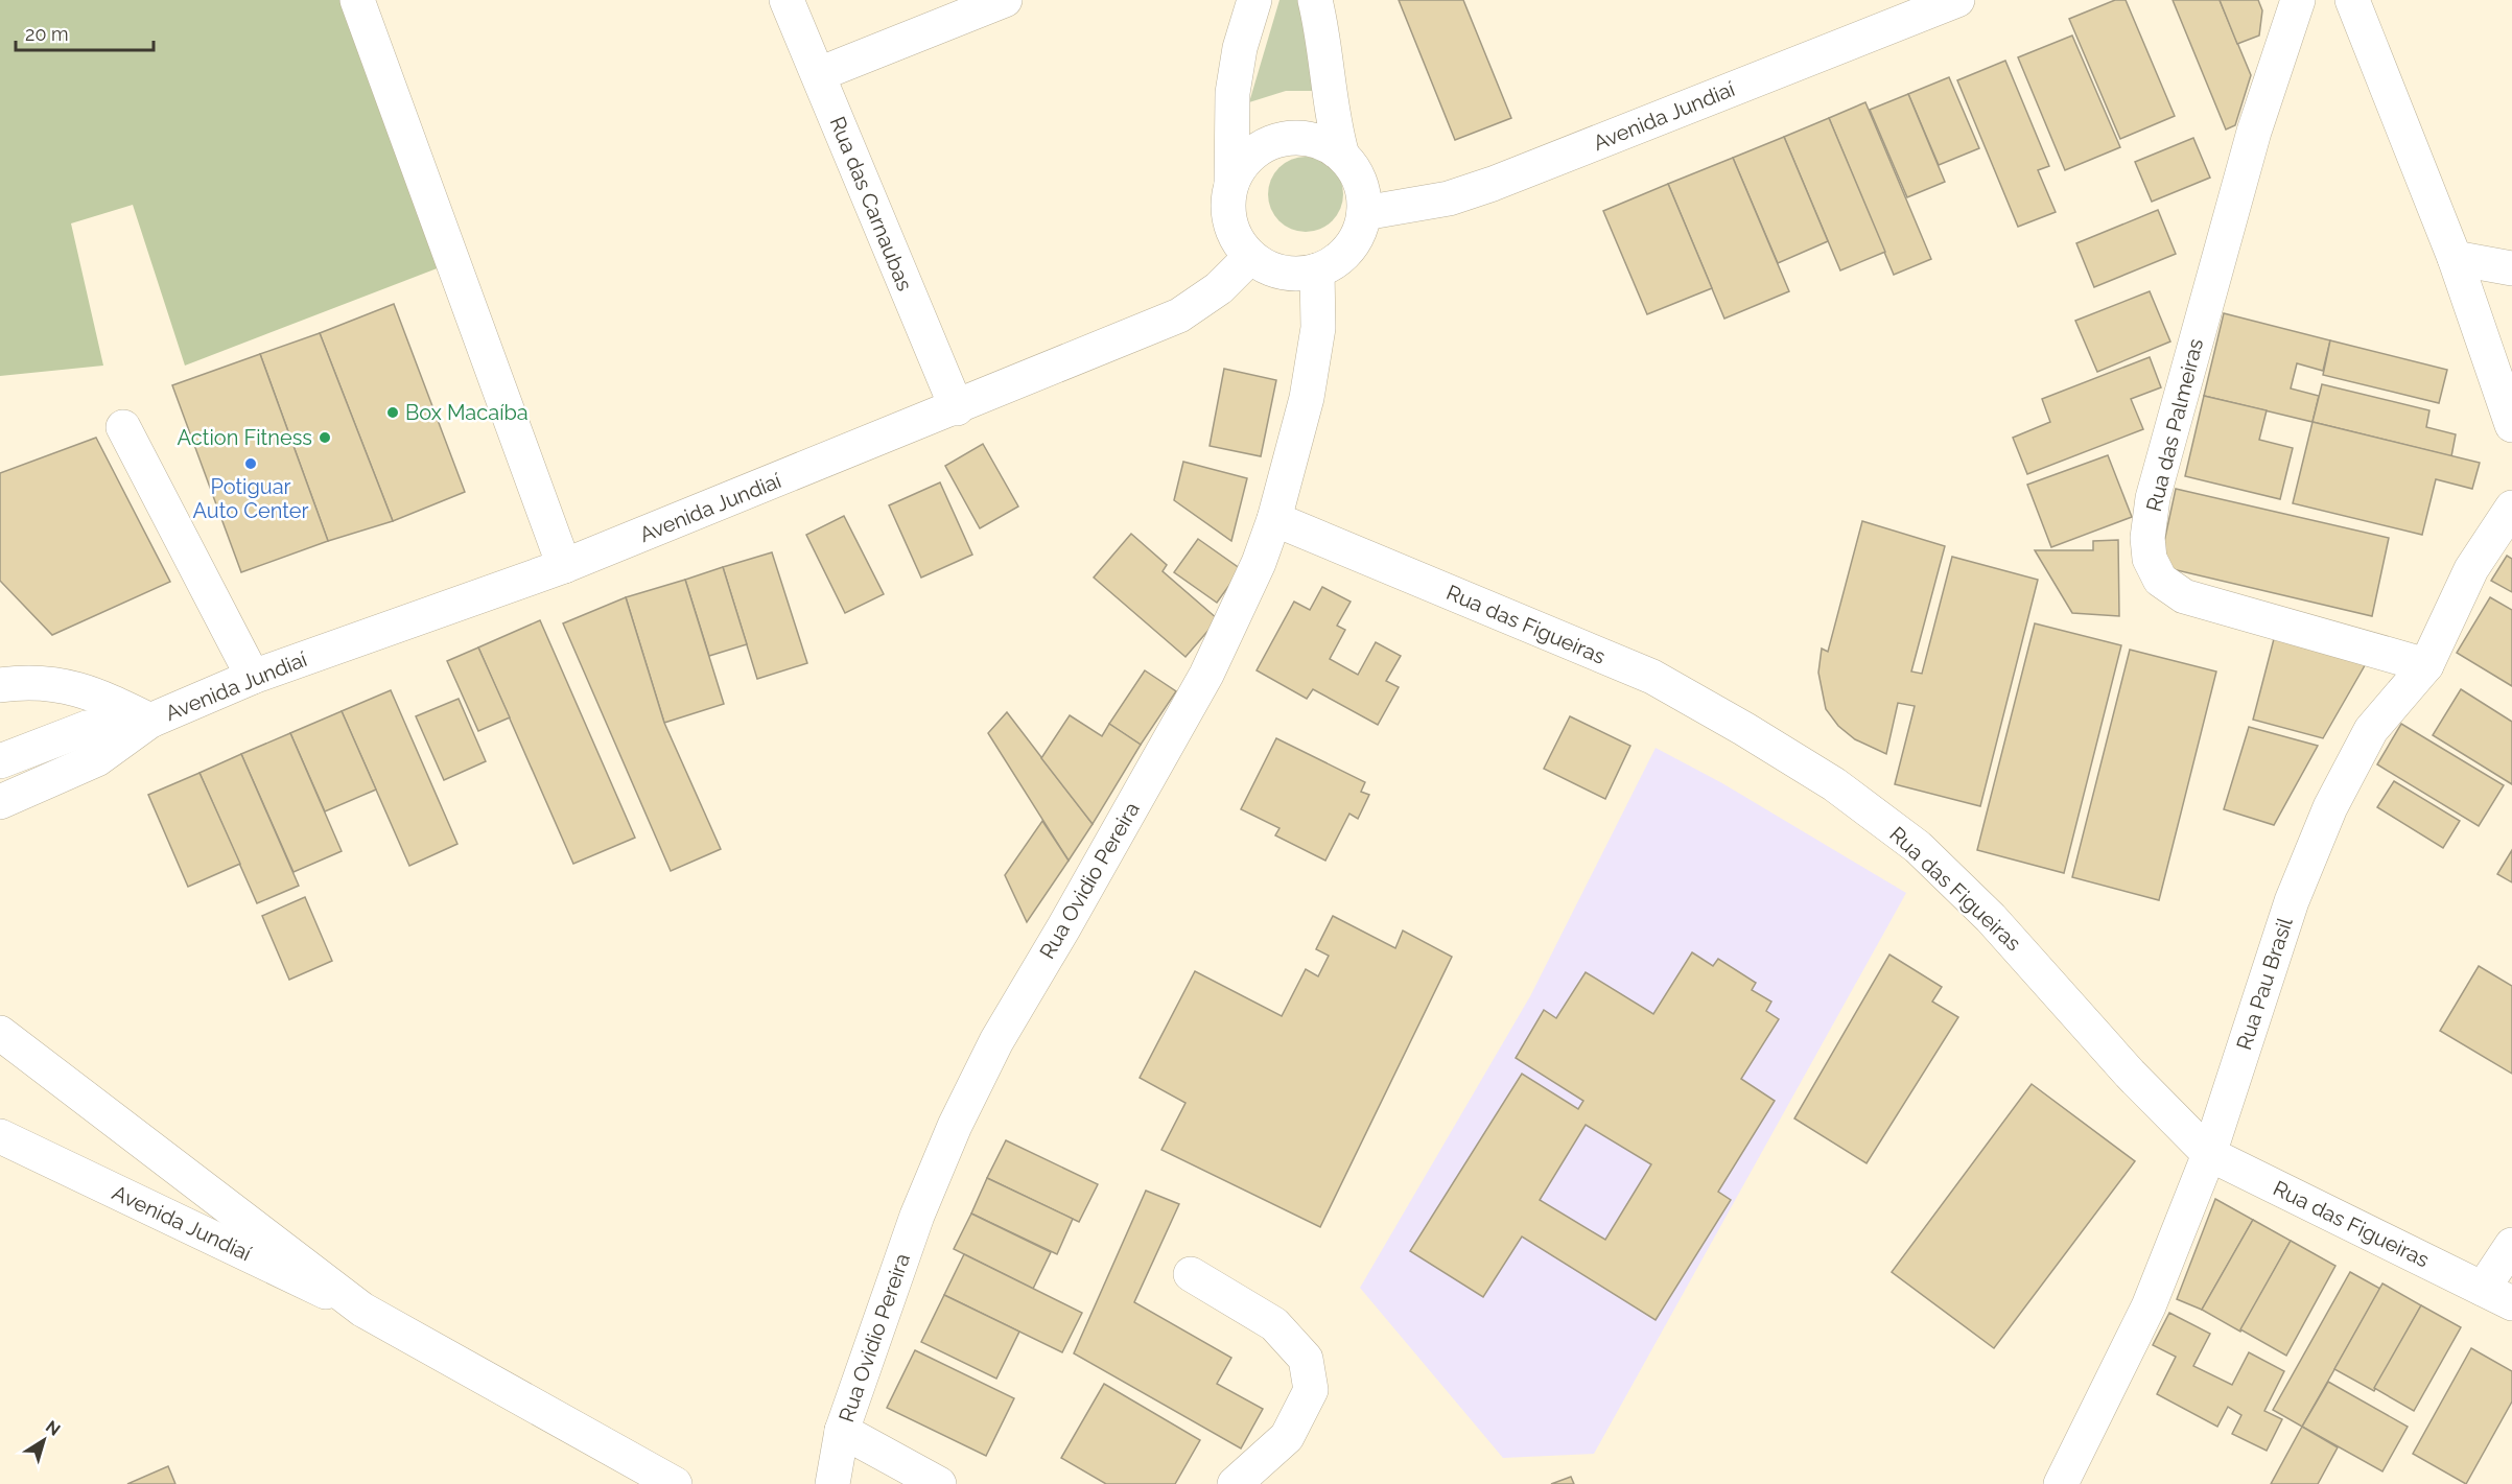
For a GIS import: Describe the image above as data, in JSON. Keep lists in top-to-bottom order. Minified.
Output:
{"streets":{"main road":["Avenida Jundiaí","Rua das Carnaubas","Rua das Palmeiras","Rua das Figueiras","Rua Ovidio Pereira","Rua Pau Brasil"]},"crossings":[["Avenida Jundiaí","Rua das Carnaubas"],["Avenida Jundiaí","Rua Ovidio Pereira"],["Rua das Palmeiras","Rua Pau Brasil"],["Rua das Figueiras","Rua Ovidio Pereira"],["Rua das Figueiras","Rua Pau Brasil"]],"places":["Box Macaíba","Action Fitness","Potiguar Auto Center"],"scale_bar":"20 m","north":"top right"}
